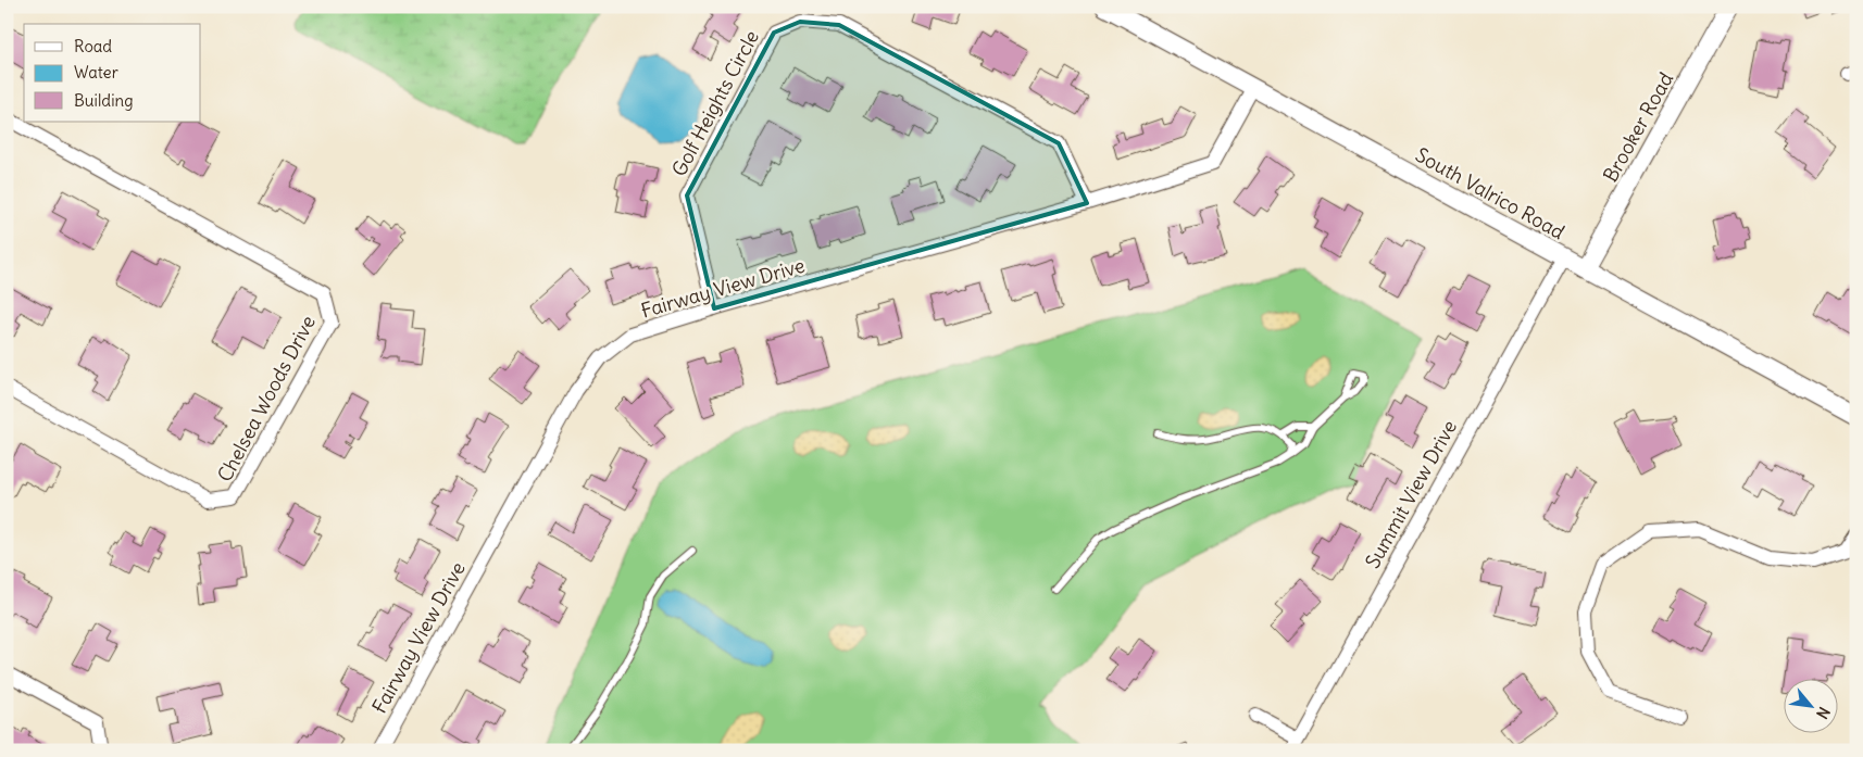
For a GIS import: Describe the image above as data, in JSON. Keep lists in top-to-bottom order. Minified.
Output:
{"streets":{"street":["Golf Heights Circle","Brooker Road","South Valrico Road","Fairway View Drive","Chelsea Woods Drive","Summit View Drive"]},"crossings":[["Golf Heights Circle","Fairway View Drive"],["Brooker Road","South Valrico Road"],["South Valrico Road","Fairway View Drive"],["South Valrico Road","Summit View Drive"]],"legend":["Road","Water","Building"],"north":"bottom right"}
